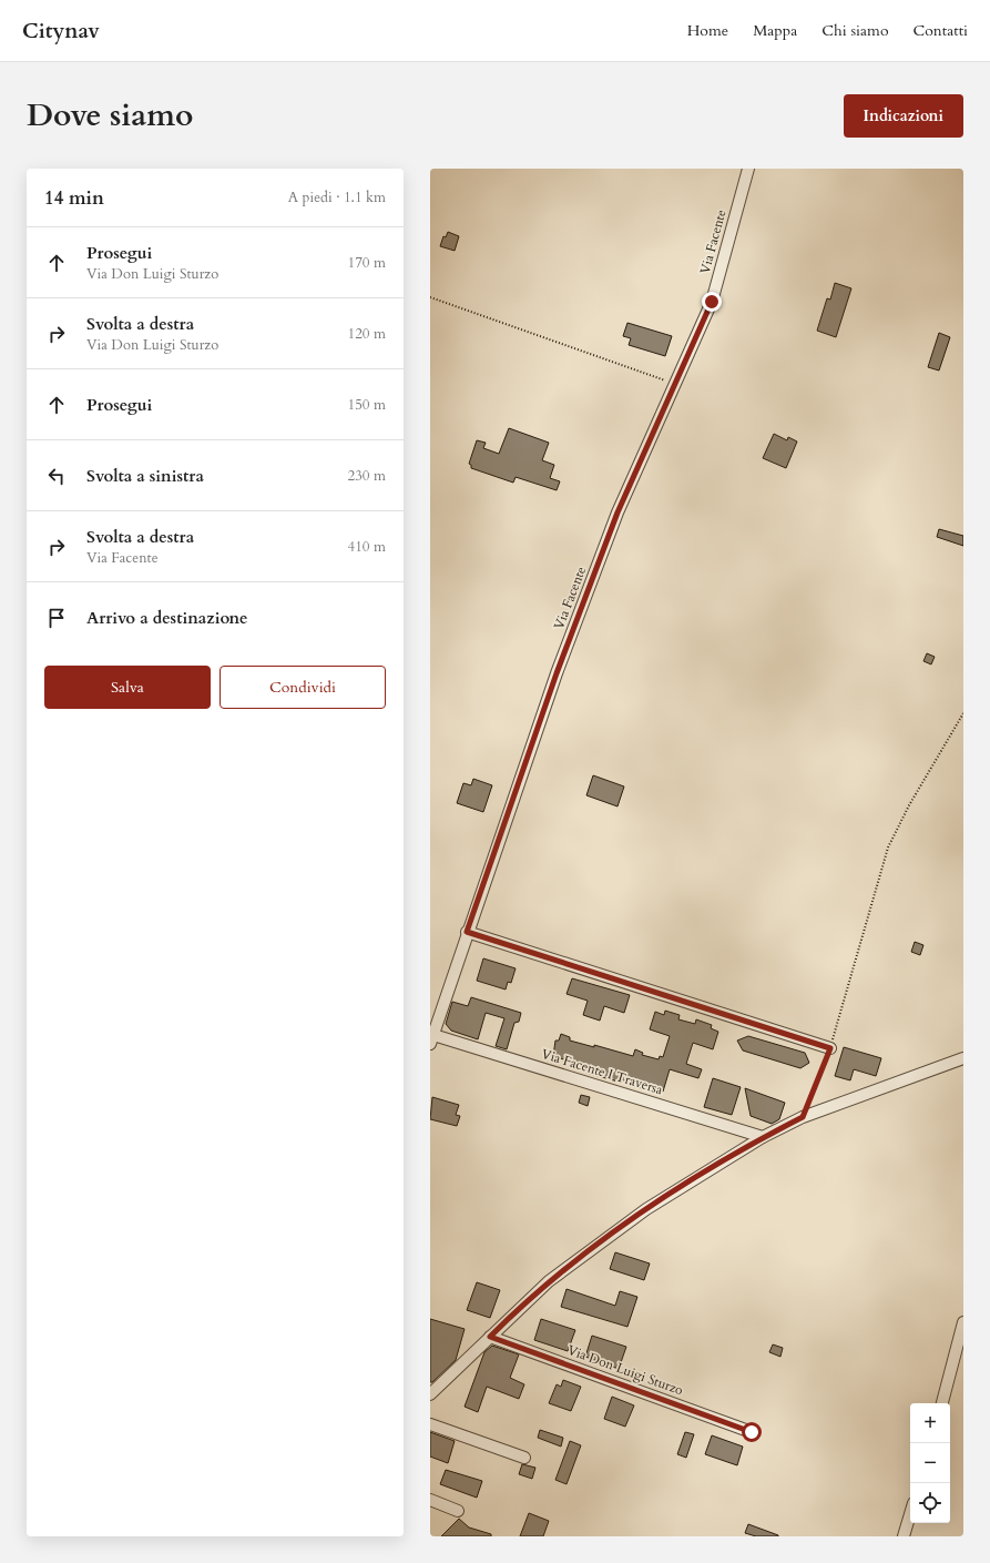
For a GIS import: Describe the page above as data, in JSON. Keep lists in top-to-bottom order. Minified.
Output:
{"streets":{"street":["Via Facente","Via Facente I Traversa","Via Don Luigi Sturzo"]},"crossings":[["Via Facente","Via Facente I Traversa"]],"page":{"header":"Citynav","nav":["Home","Mappa","Chi siamo","Contatti"],"title":"Dove siamo","buttons":["Indicazioni",["Salva","Condividi"]],"heading":["14 min","A piedi · 1.1 km"],"list":[["Prosegui","Via Don Luigi Sturzo","170 m"],["Svolta a destra","Via Don Luigi Sturzo","120 m"],["Prosegui","150 m"],["Svolta a sinistra","230 m"],["Svolta a destra","Via Facente","410 m"],"Arrivo a destinazione"],"map_buttons":["+","−"]}}
